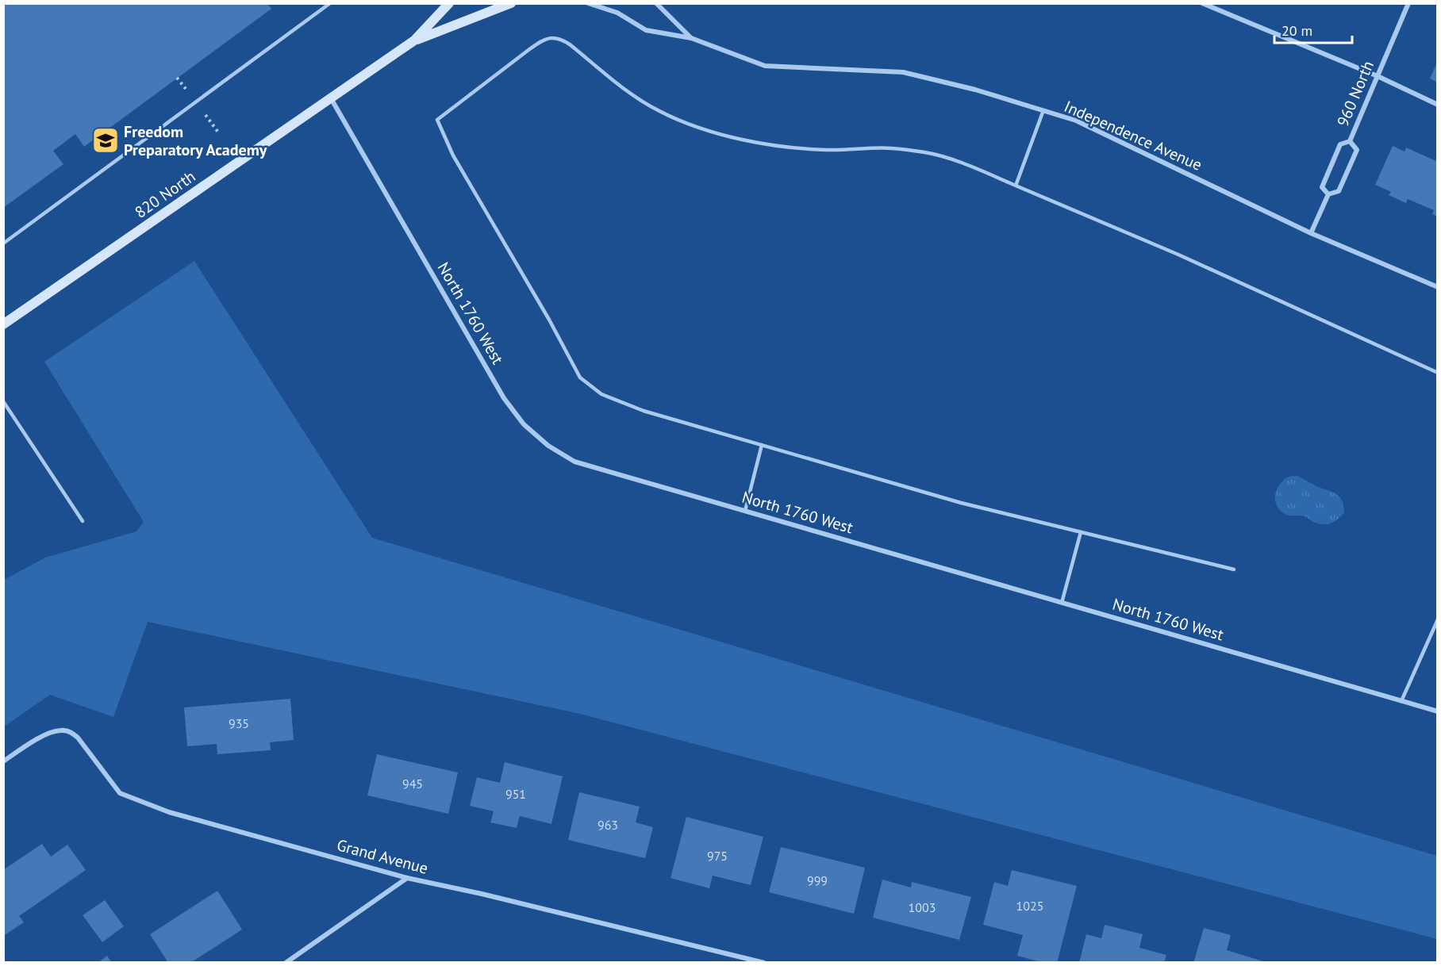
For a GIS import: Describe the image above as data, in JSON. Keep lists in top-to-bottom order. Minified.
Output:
{"streets":{"main road":["820 North"],"street":["960 North","Independence Avenue","North 1760 West","Grand Avenue"]},"crossings":[["960 North","Independence Avenue"],["820 North","North 1760 West"]],"places":{"school or university":["Freedom Preparatory Academy"]},"house_numbers":["935","945","951","963","975","999","1025","1003"],"scale_bar":"20 m"}
